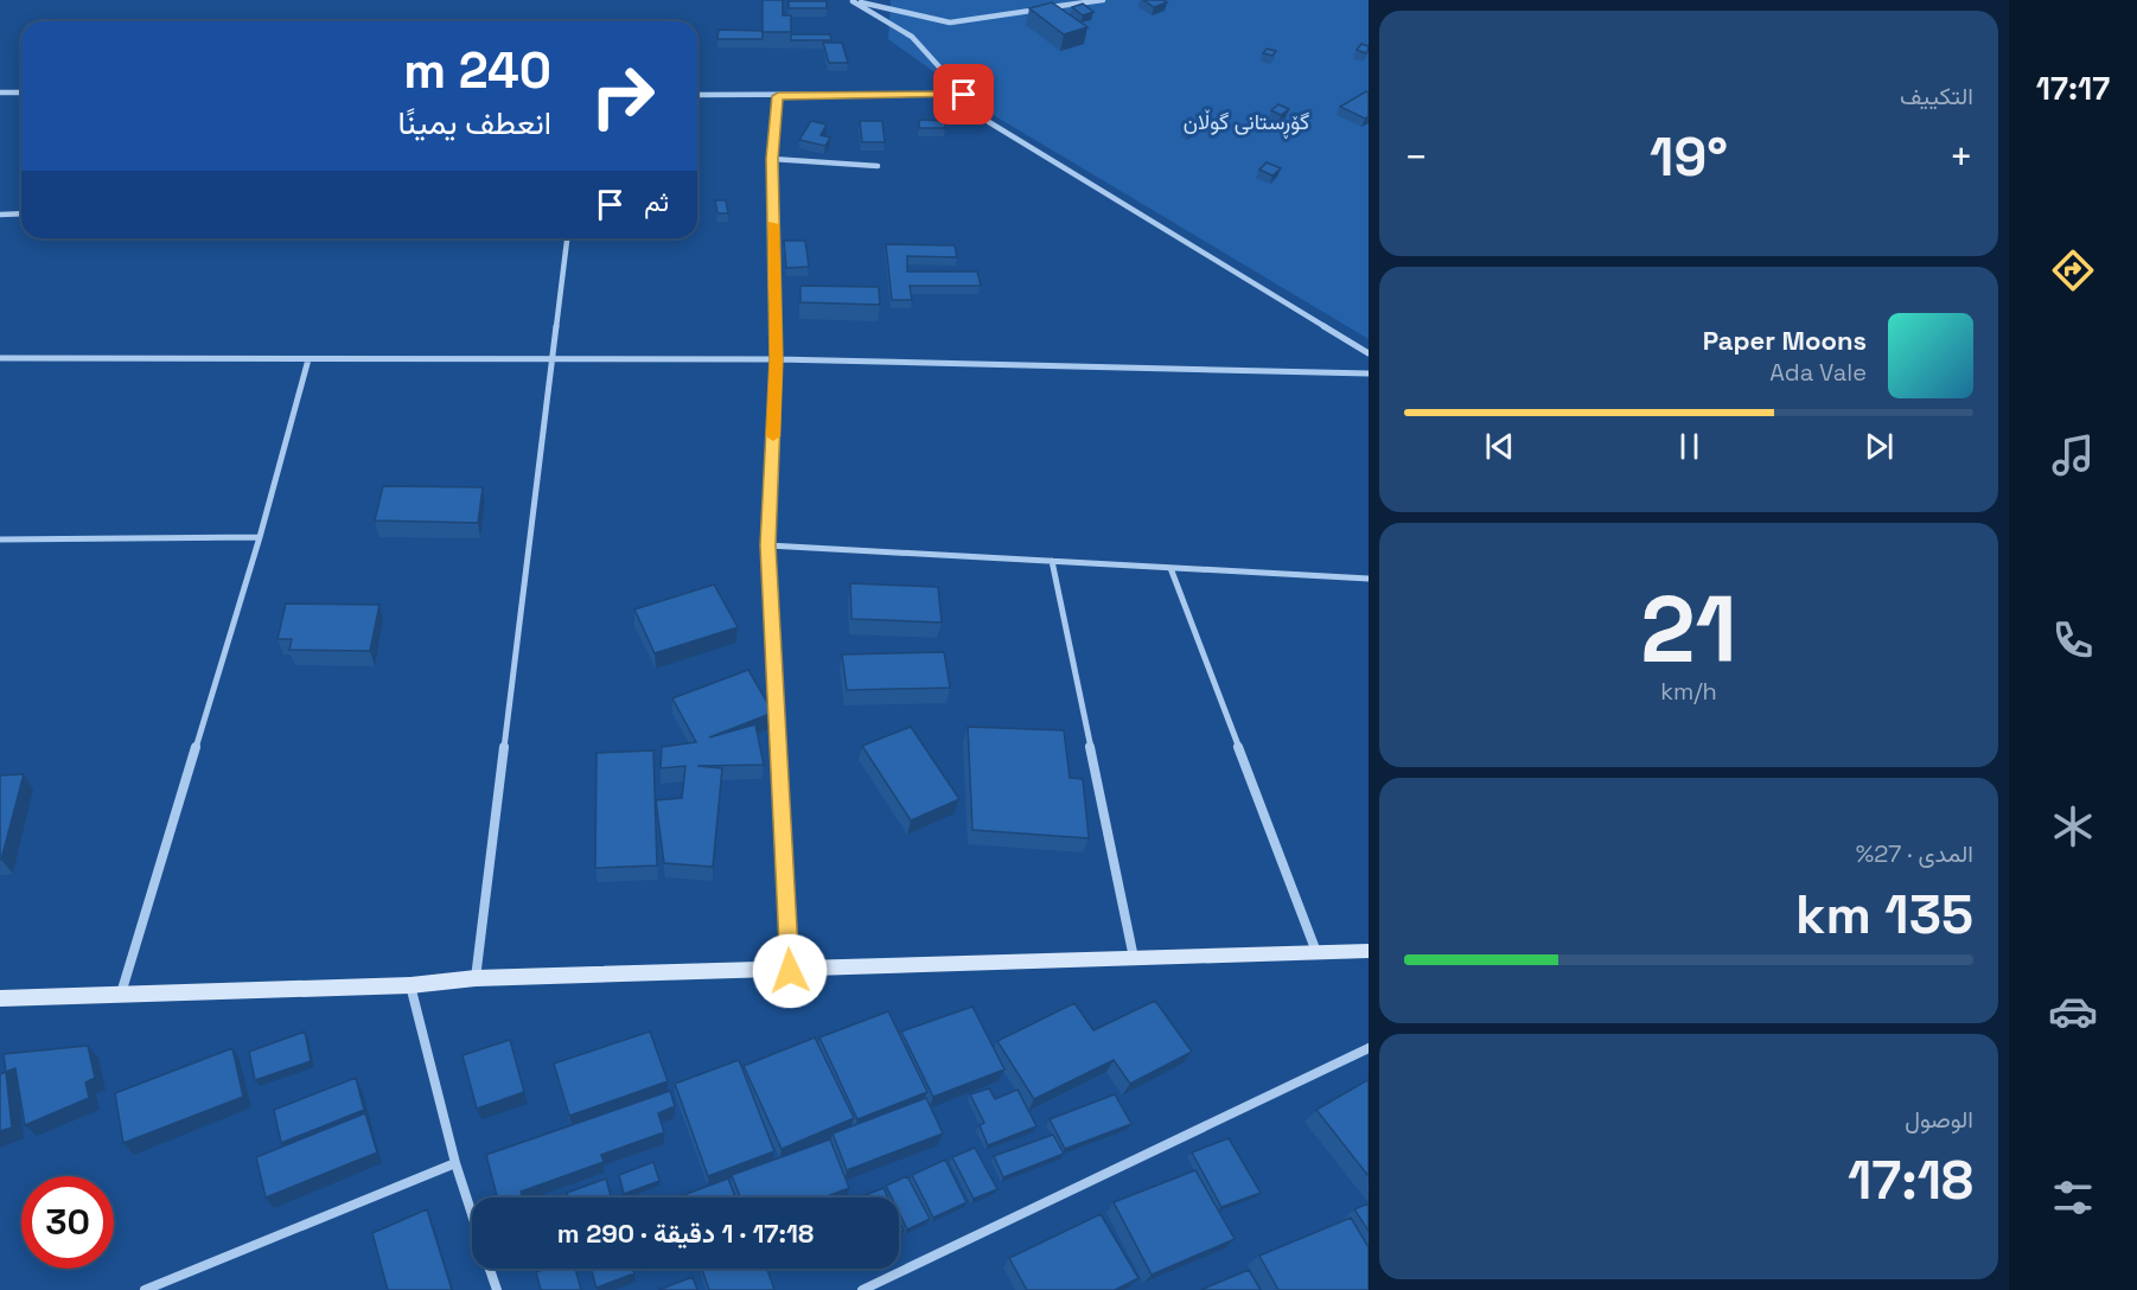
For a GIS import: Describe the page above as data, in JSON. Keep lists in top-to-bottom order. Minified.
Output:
{"parks":["گۆڕستانی گوڵان"],"page":{"tabs":"17:17","tile":["التكييف",["21","km/h"],["المدى · 27%","135 km"],["الوصول","17:18"]],"turn":["240 m","انعطف يمينًا"],"heat":["−","19°","+"],"then":"ثم","song":["Paper Moons","Ada Vale"],"limit":"30","trip":"17:18 · 1 دقيقة · 290 m"}}
